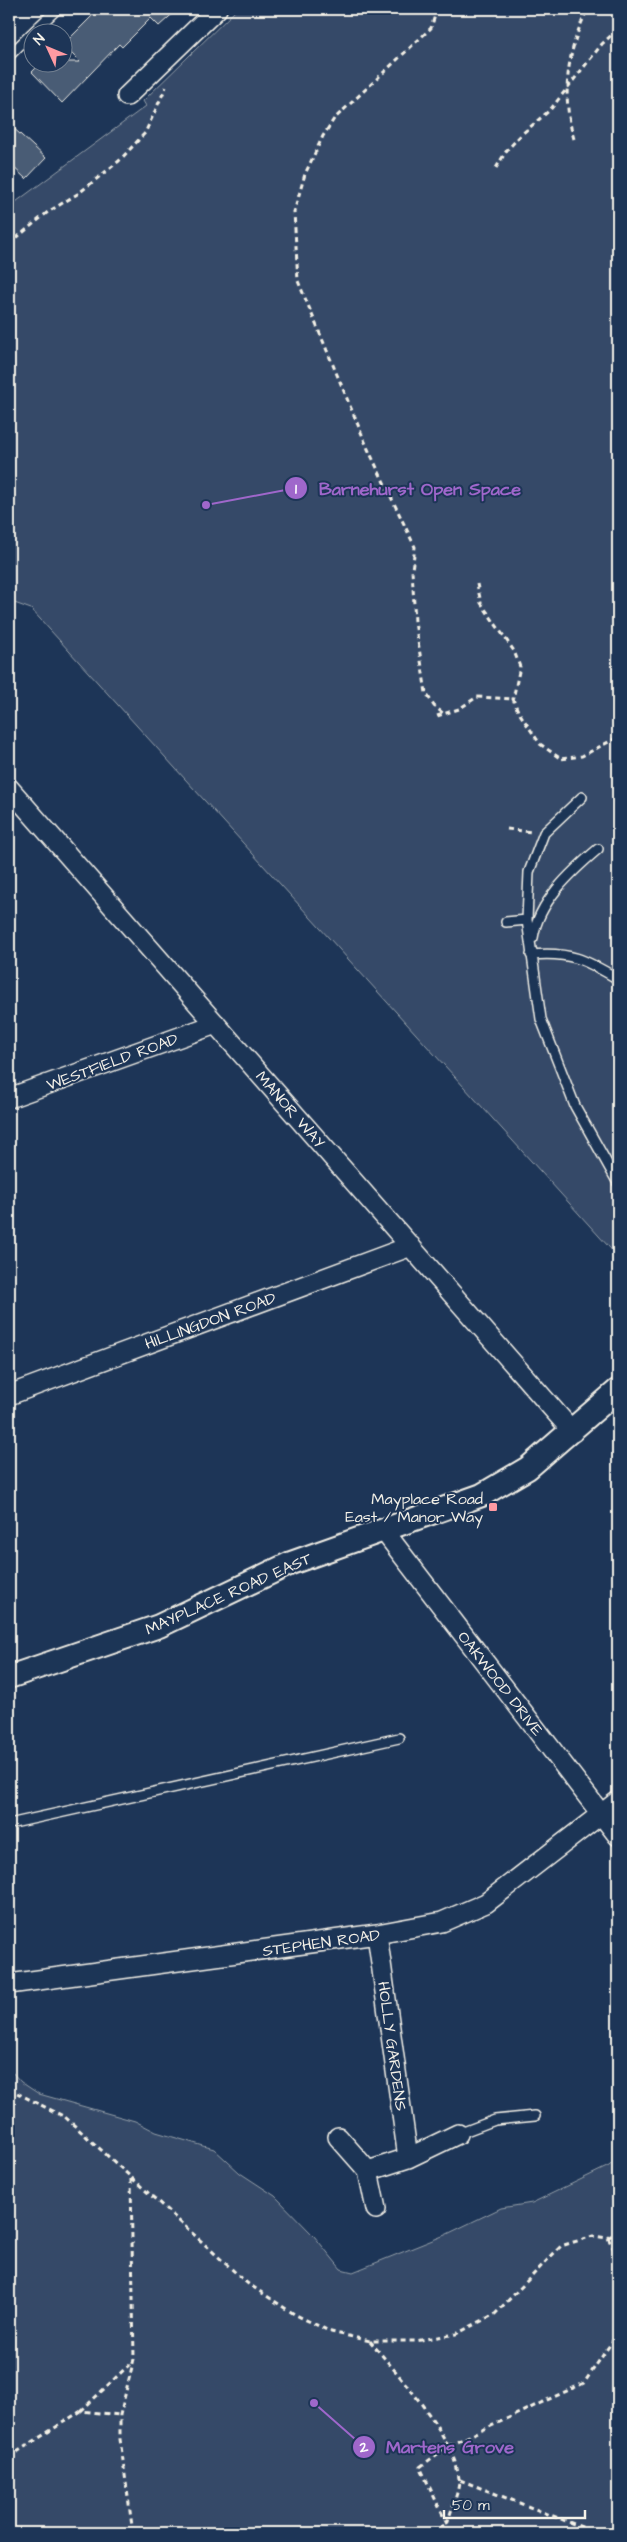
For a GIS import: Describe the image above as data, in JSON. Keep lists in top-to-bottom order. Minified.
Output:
{"streets":{"street":["WESTFIELD ROAD","MANOR WAY","HILLINGDON ROAD","MAYPLACE ROAD EAST","OAKWOOD DRIVE","STEPHEN ROAD","HOLLY GARDENS"]},"crossings":[["WESTFIELD ROAD","MANOR WAY"],["MANOR WAY","HILLINGDON ROAD"],["MANOR WAY","MAYPLACE ROAD EAST"],["MAYPLACE ROAD EAST","OAKWOOD DRIVE"],["OAKWOOD DRIVE","STEPHEN ROAD"],["STEPHEN ROAD","HOLLY GARDENS"]],"places":{"other":["Barnehurst Open Space","Martens Grove"],"transit":["Mayplace Road East / Manor Way"]},"scale_bar":"50 m","north":"top left"}
